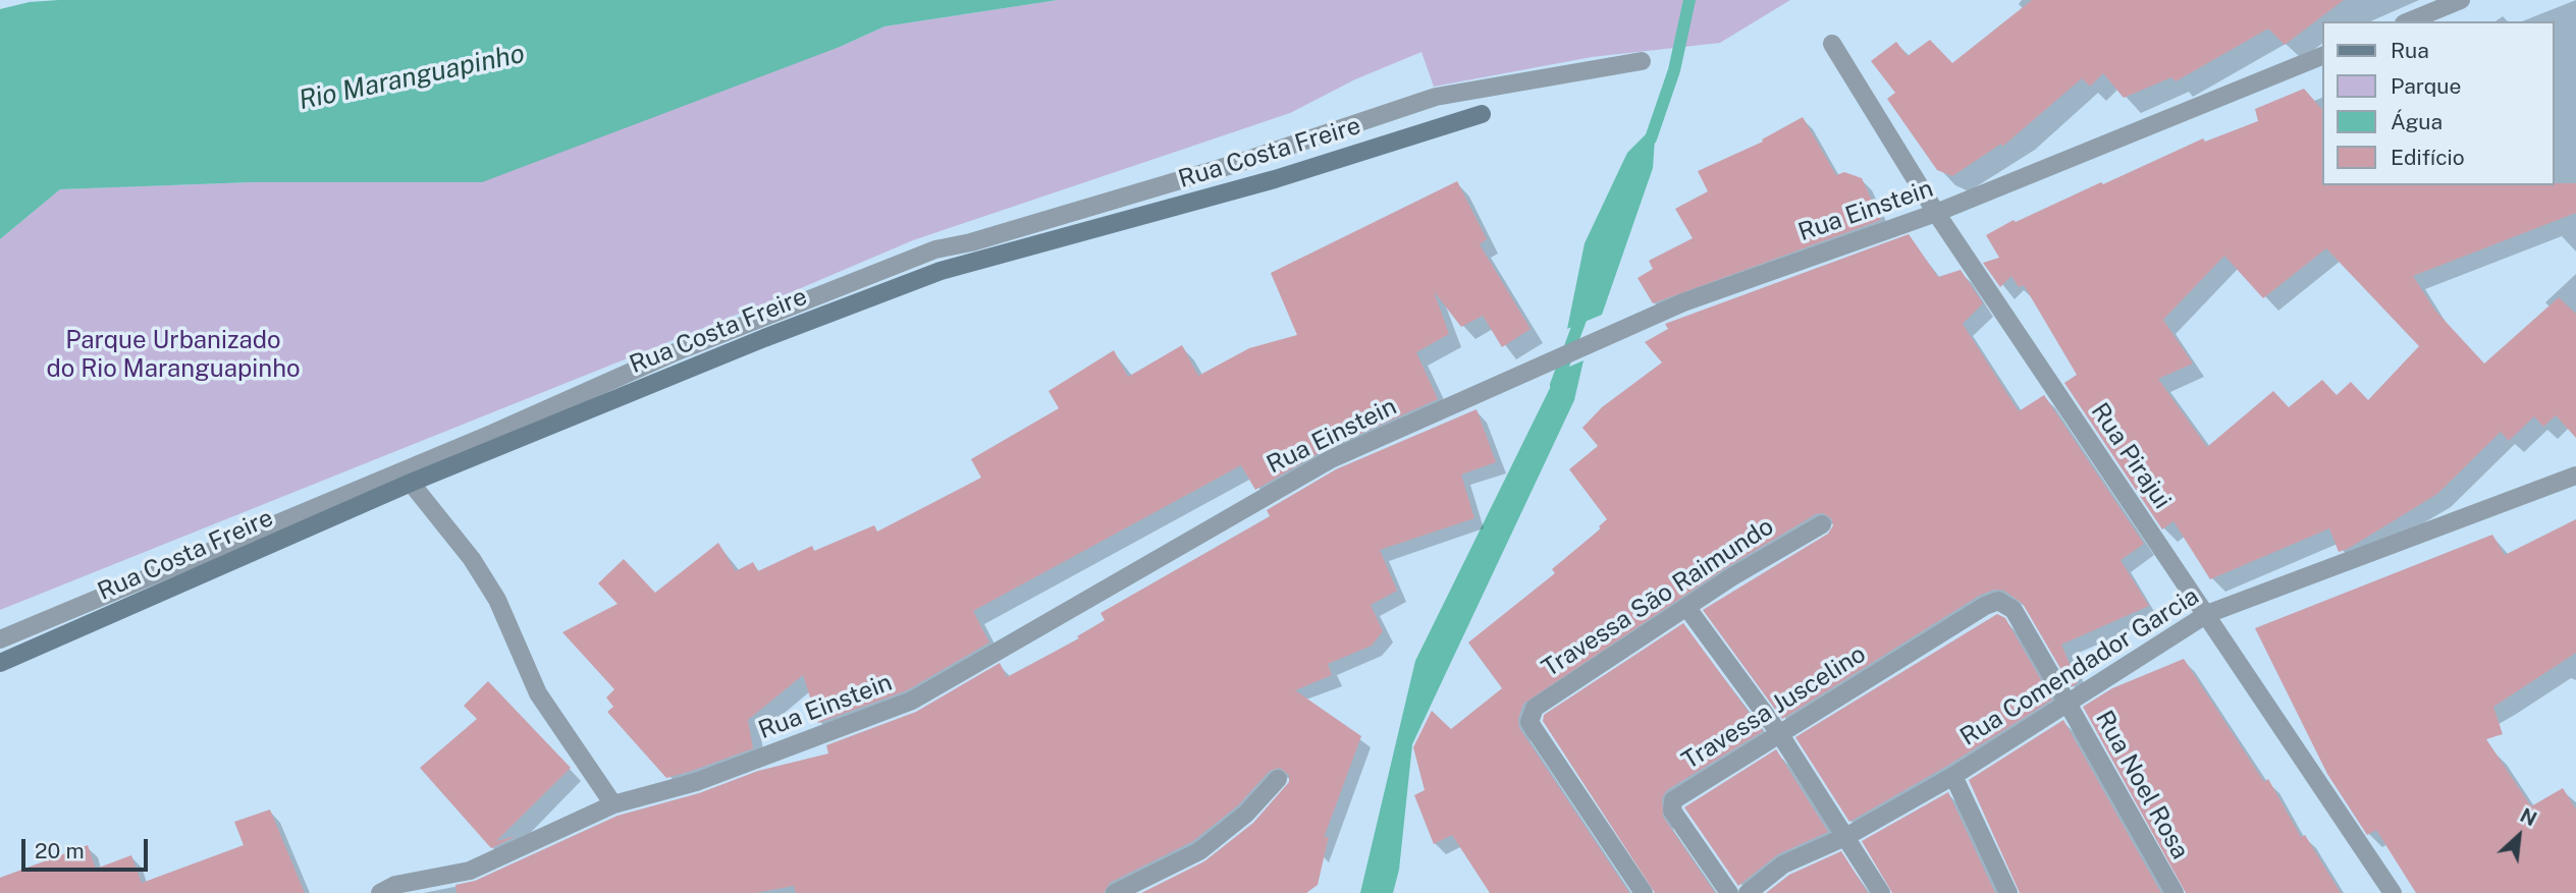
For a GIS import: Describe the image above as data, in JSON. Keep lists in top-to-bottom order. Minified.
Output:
{"streets":{"main road":["Rua Costa Freire"],"street":["Rua Einstein","Rua Pirajui","Travessa São Raimundo","Rua Comendador Garcia","Travessa Juscelino","Rua Noel Rosa"]},"crossings":[["Rua Einstein","Rua Pirajui"],["Rua Pirajui","Rua Comendador Garcia"],["Rua Comendador Garcia","Rua Noel Rosa"],["Travessa Juscelino","Rua Noel Rosa"]],"water":["Rio Maranguapinho"],"parks":["Parque Urbanizado do Rio Maranguapinho"],"legend":["Rua","Parque","Água","Edifício"],"scale_bar":"20 m","north":"top right"}
